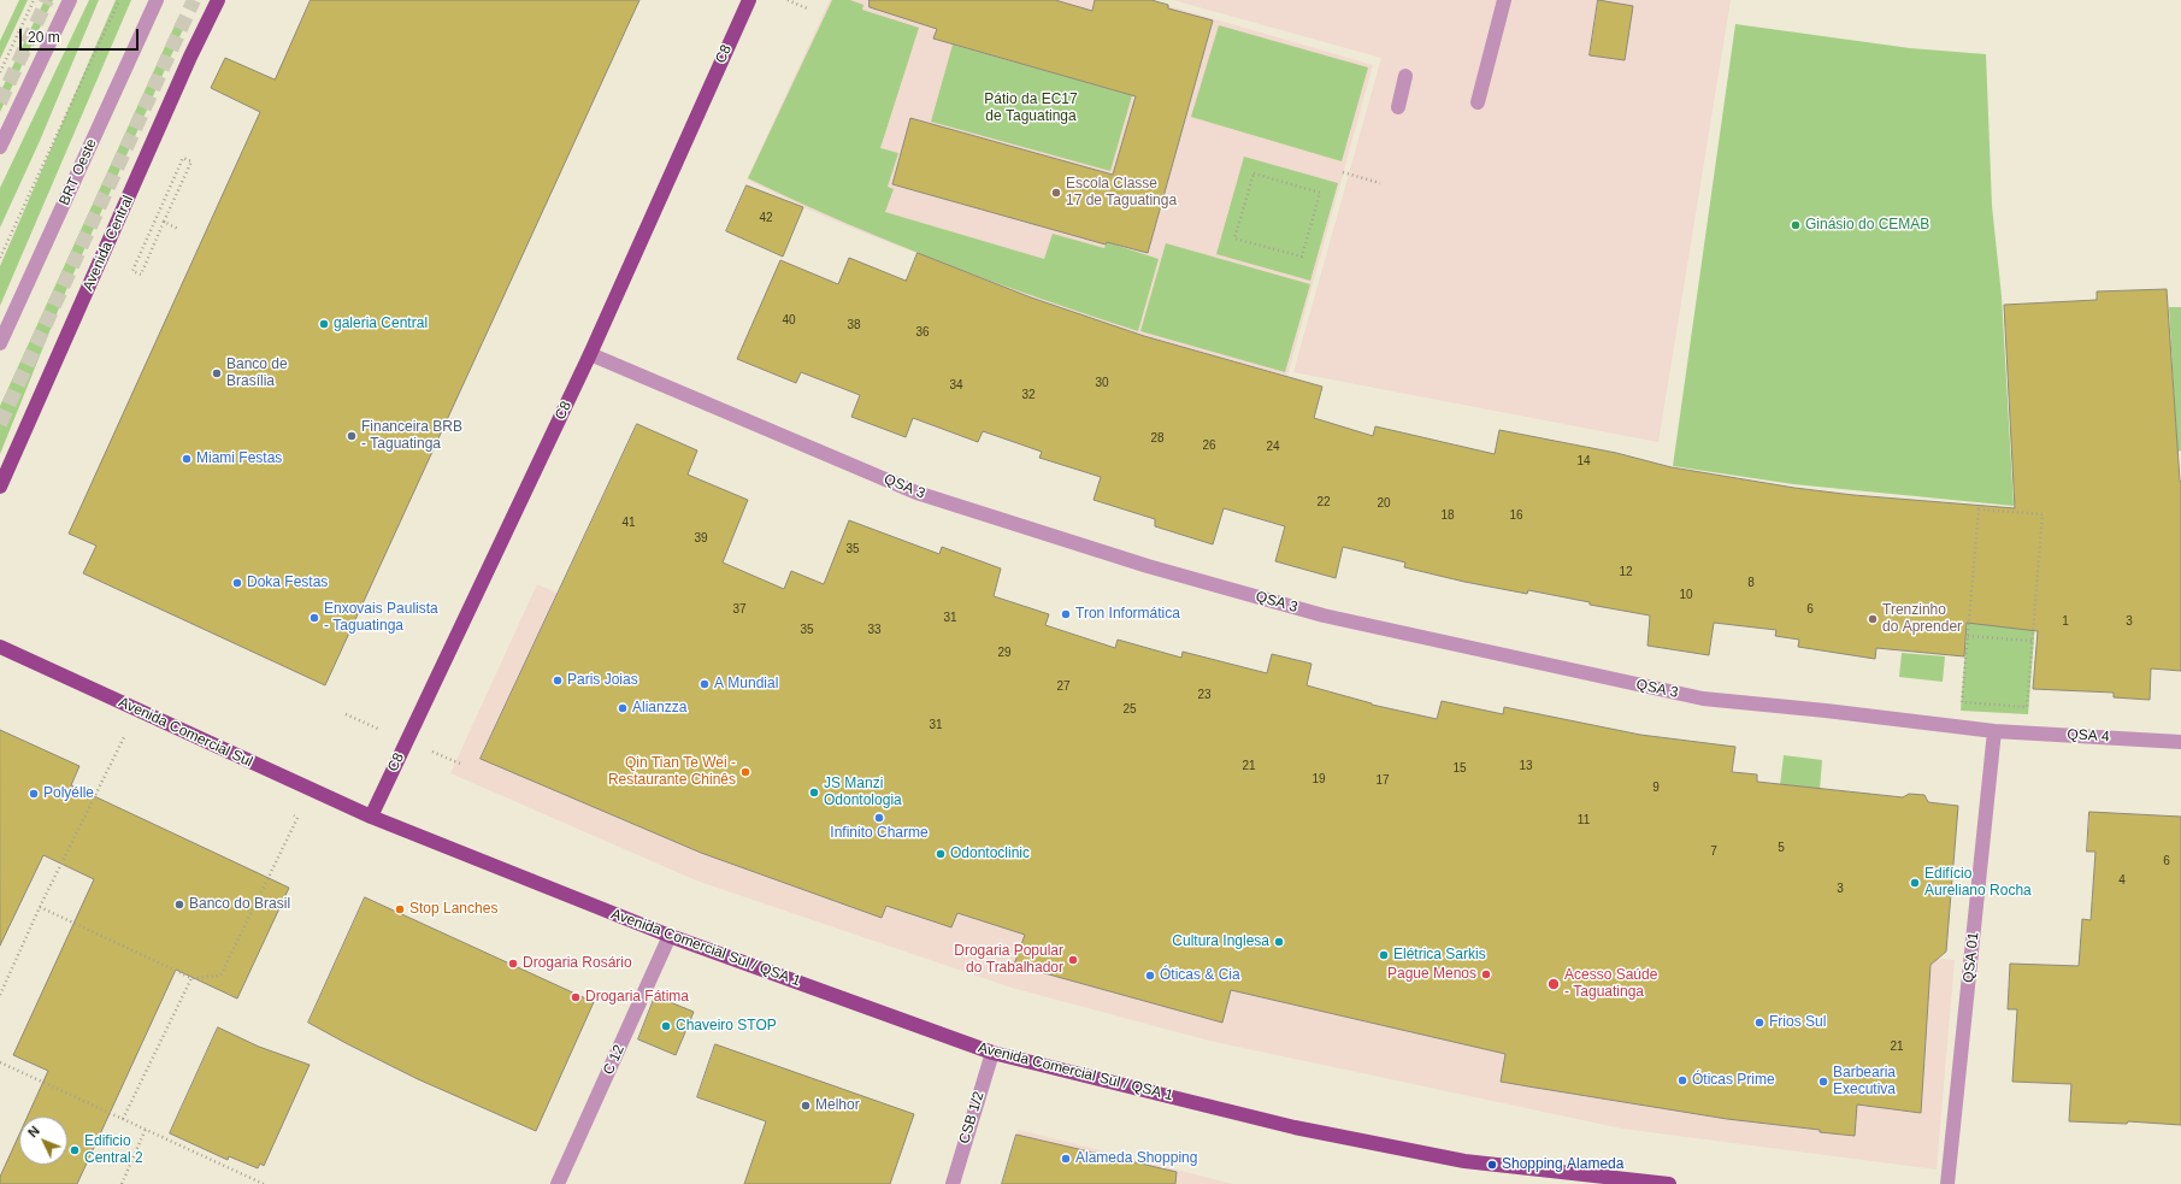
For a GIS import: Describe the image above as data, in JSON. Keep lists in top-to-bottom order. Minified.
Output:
{"streets":{"main road":["C8","Avenida Central","Avenida Comercial Sul","Avenida Comercial Sul / QSA 1"],"street":["BRT Oeste","QSA 3","QSA 4","QSA 01","C 12","CSB 1/2"]},"crossings":[["C8","QSA 3"],["C8","Avenida Comercial Sul"],["C8","Avenida Comercial Sul / QSA 1"],["QSA 3","QSA 4"],["QSA 3","QSA 01"],["Avenida Comercial Sul","Avenida Comercial Sul / QSA 1"],["QSA 4","QSA 01"],["Avenida Comercial Sul / QSA 1","C 12"],["Avenida Comercial Sul / QSA 1","CSB 1/2"]],"parks":["Pátio da EC17 de Taguatinga"],"places":["Escola Classe 17 de Taguatinga","Ginásio do CEMAB","galeria Central","Banco de Brasília","Financeira BRB - Taguatinga","Miami Festas","Doka Festas","Tron Informática","Enxovais Paulista - Taguatinga","Trenzinho do Aprender","Paris Joias","A Mundial","Alianzza","Qin Tian Te Wei - Restaurante Chinês","JS Manzi Odontologia","Polyélle","Infinito Charme","Odontoclinic","Edifício Aureliano Rocha","Banco do Brasil","Stop Lanches","Cultura Inglesa","Elétrica Sarkis","Drogaria Popular do Trabalhador","Drogaria Rosário","Pague Menos","Óticas & Cia","Acesso Saúde - Taguatinga","Drogaria Fátima","Frios Sul","Chaveiro STOP","Óticas Prime","Barbearia Executiva","Melhor","Edificio Central 2","Alameda Shopping","Shopping Alameda"],"house_numbers":["42","40","38","36","30","34","32","28","26","24","14","22","20","18","16","41","39","35","12","8","10","37","6","31","1","3","35","33","29","27","23","25","31","21","13","15","19","17","9","11","5","7","6","4","3","21"],"scale_bar":"20 m","north":"top left"}
